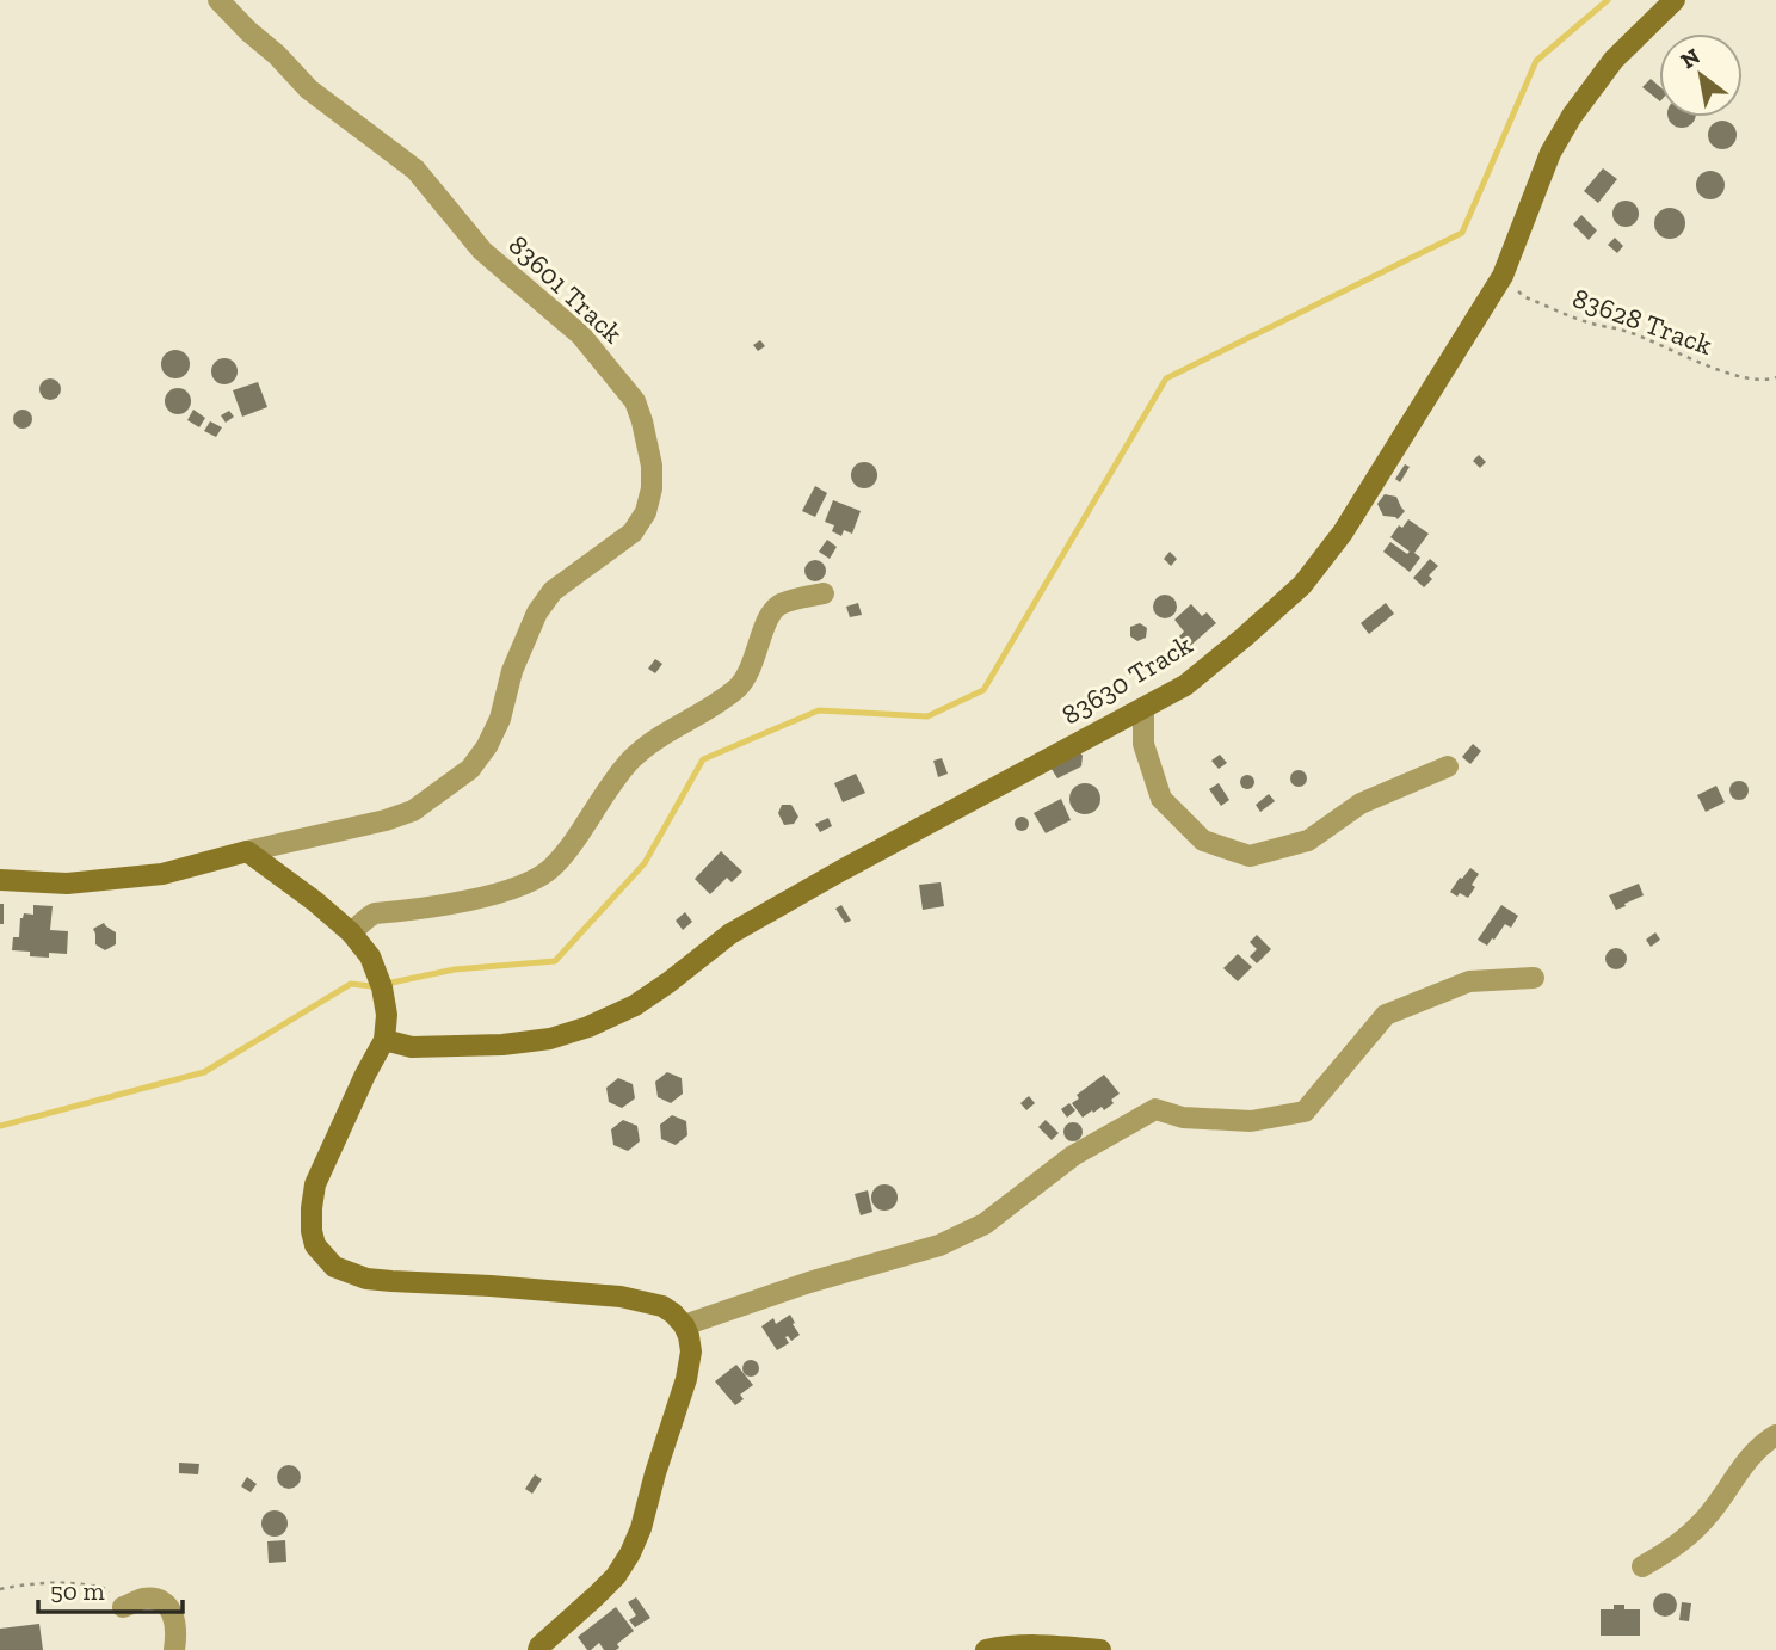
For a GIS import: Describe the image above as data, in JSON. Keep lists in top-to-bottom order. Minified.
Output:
{"streets":{"street":["83601 Track","83630 Track"],"path":["83628 Track"]},"crossings":[["83628 Track","83630 Track"]],"scale_bar":"50 m","north":"top left"}
